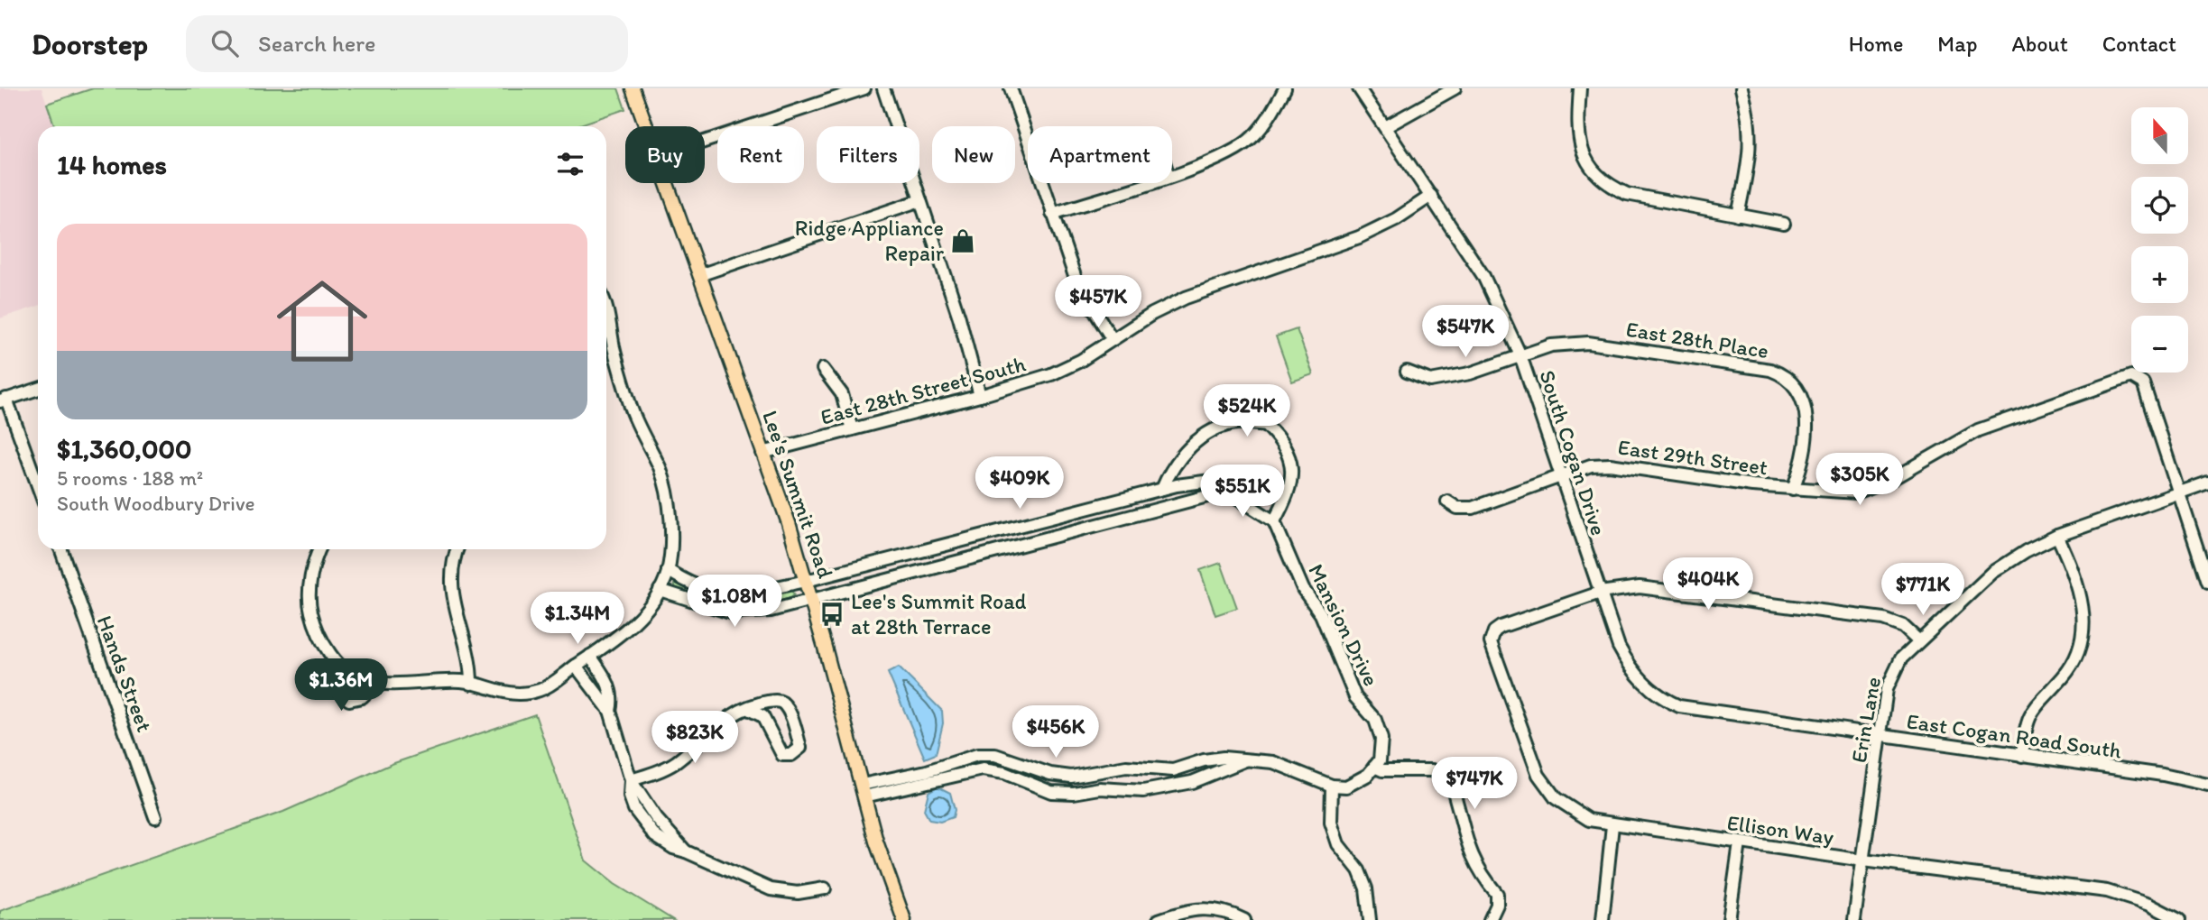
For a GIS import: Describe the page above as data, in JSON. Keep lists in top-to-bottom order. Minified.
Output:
{"streets":{"main road":["Lee's Summit Road"],"street":["East 28th Place","East 28th Street South","South Cogan Drive","East 29th Street","Mansion Drive","Hands Street","Erin Lane","East Cogan Road South","Ellison Way"]},"crossings":[["East 28th Place","South Cogan Drive"],["East 28th Place","East 29th Street"],["East 28th Street South","South Cogan Drive"],["East 28th Street South","Lee's Summit Road"],["South Cogan Drive","East 29th Street"],["South Cogan Drive","East Cogan Road South"],["South Cogan Drive","Ellison Way"],["East 29th Street","Erin Lane"],["Erin Lane","East Cogan Road South"],["Erin Lane","Ellison Way"]],"places":{"shop":["Ridge Appliance Repair"],"bus stop":["Lee's Summit Road at 28th Terrace"]},"north":"top","page":{"header":"Doorstep","search":"Search here","nav":["Home","Map","About","Contact"],"map_buttons":["+","−"],"chip":["Buy","Rent","Filters","New","Apartment"],"heading":"14 homes","list":[{"name":"$1,360,000","note":"5 rooms · 188 m² · South Woodbury Drive"}],"price":["$457K","$547K","$524K","$305K","$409K","$551K","$404K","$771K","$1.08M","$1.34M","$1.36M","$456K","$823K","$747K"]}}
